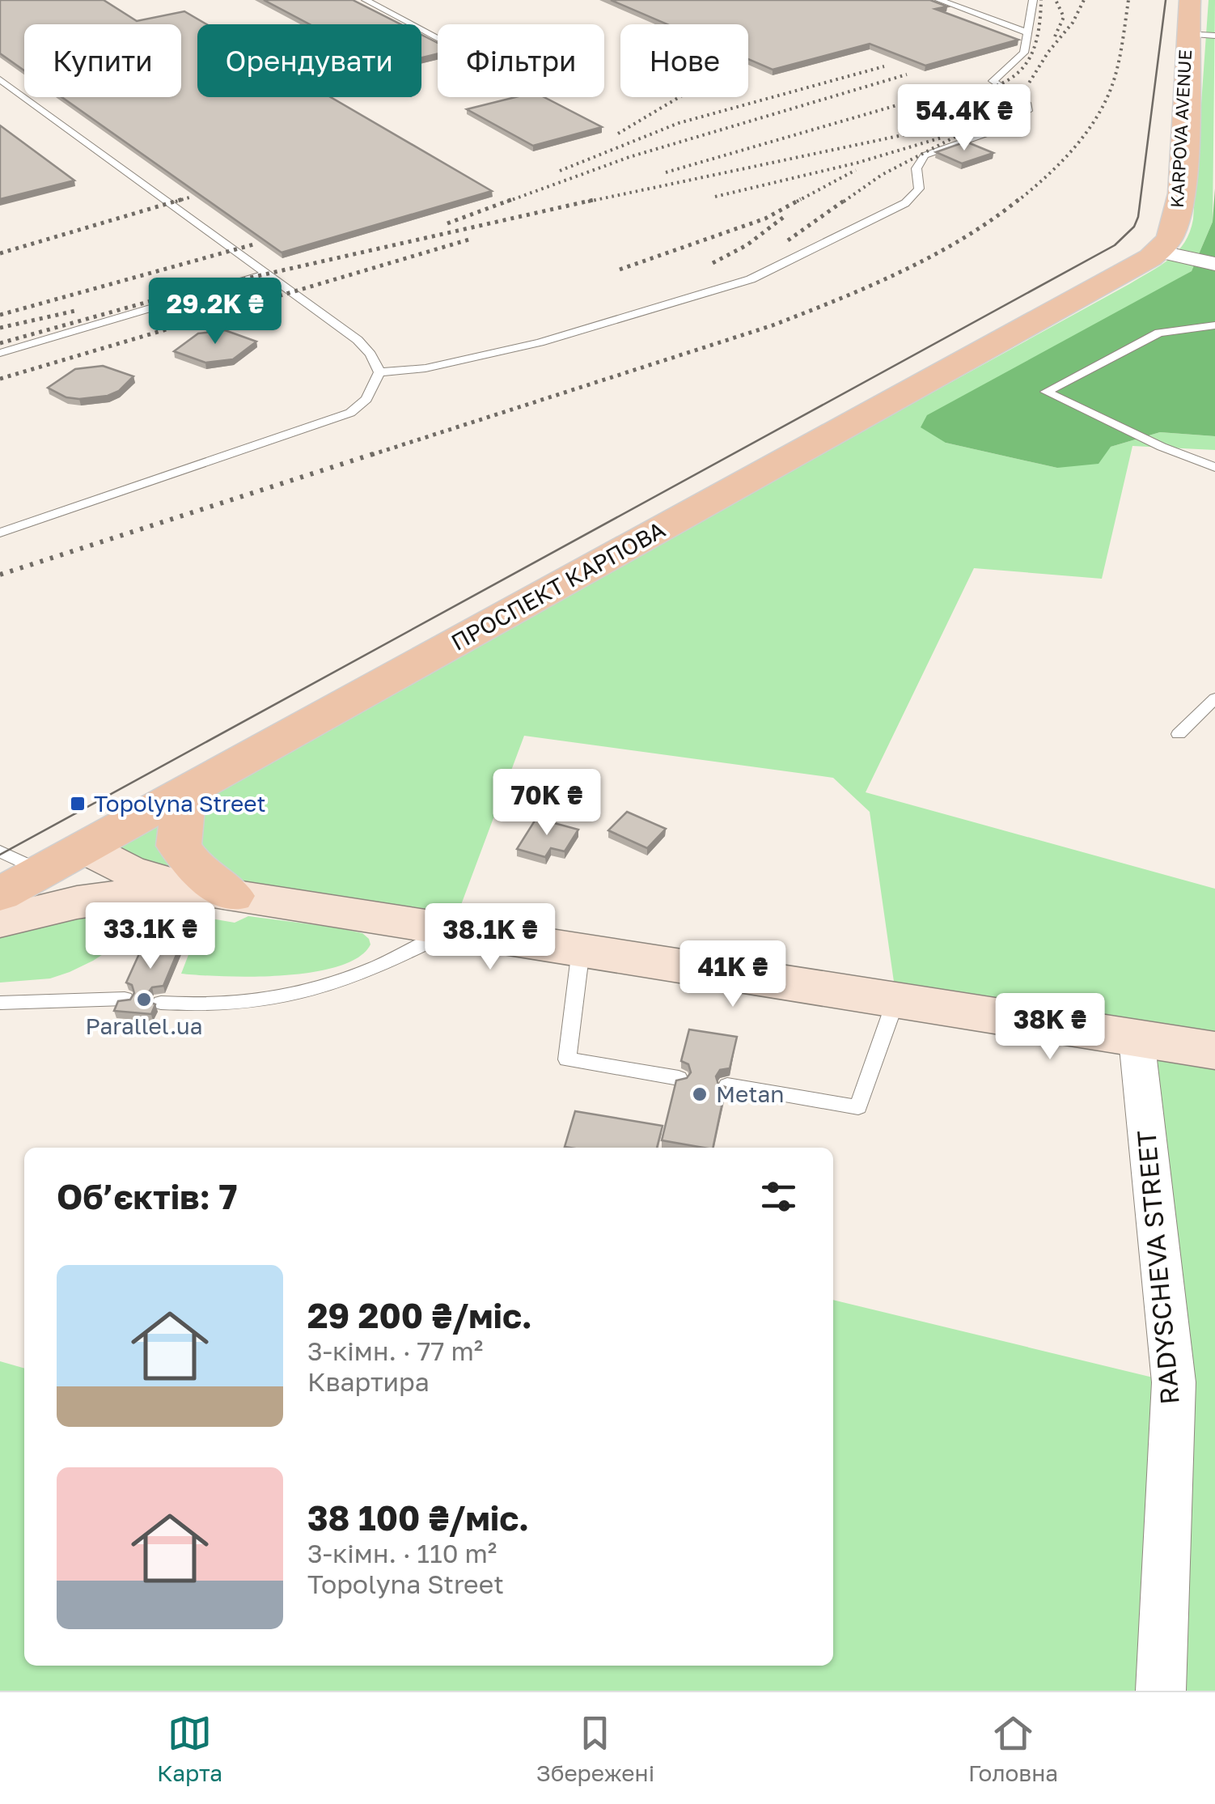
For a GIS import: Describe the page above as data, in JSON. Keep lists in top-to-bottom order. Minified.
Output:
{"streets":{"main road":["KARPOVA AVENUE","ПРОСПЕКТ КАРПОВА"],"street":["RADYSCHEVA STREET"]},"crossings":[["KARPOVA AVENUE","ПРОСПЕКТ КАРПОВА"]],"places":{"transit":["Topolyna Street"],"other":["Parallel.ua","Metan"]},"page":{"chip":["Купити","Орендувати","Фільтри","Нове"],"price":["54.4K ₴","29.2K ₴","70K ₴","33.1K ₴","38.1K ₴","41K ₴","38K ₴"],"heading":"Об’єктів: 7","list":[{"name":"29 200 ₴/міс.","note":"3-кімн. · 77 m² · Квартира"},{"name":"38 100 ₴/міс.","note":"3-кімн. · 110 m² · Topolyna Street"}],"tabs":["Карта","Збережені","Головна"]}}
